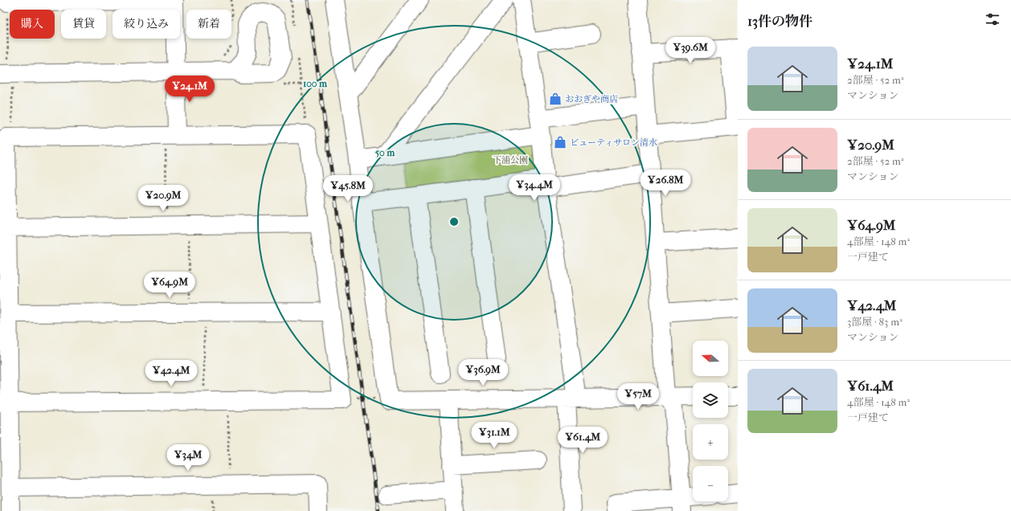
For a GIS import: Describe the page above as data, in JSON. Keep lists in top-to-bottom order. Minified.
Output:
{"parks":["下浦公園"],"places":{"shop":["おおぎや商店","ビューティサロン清水"]},"north":"left","page":{"heading":"13件の物件","chip":["購入","賃貸","絞り込み","新着"],"price":["¥39.6M","¥24.1M","¥26.8M","¥34.4M","¥45.8M","¥20.9M","¥64.9M","¥36.9M","¥42.4M","¥57M","¥31.1M","¥61.4M","¥34M"],"list":[{"name":"¥24.1M","note":"2部屋 · 52 m² · マンション"},{"name":"¥20.9M","note":"2部屋 · 52 m² · マンション"},{"name":"¥64.9M","note":"4部屋 · 148 m² · 一戸建て"},{"name":"¥42.4M","note":"3部屋 · 83 m² · マンション"},{"name":"¥61.4M","note":"4部屋 · 148 m² · 一戸建て"}],"map_buttons":["+","−"]},"rings":["100 m","50 m"]}
